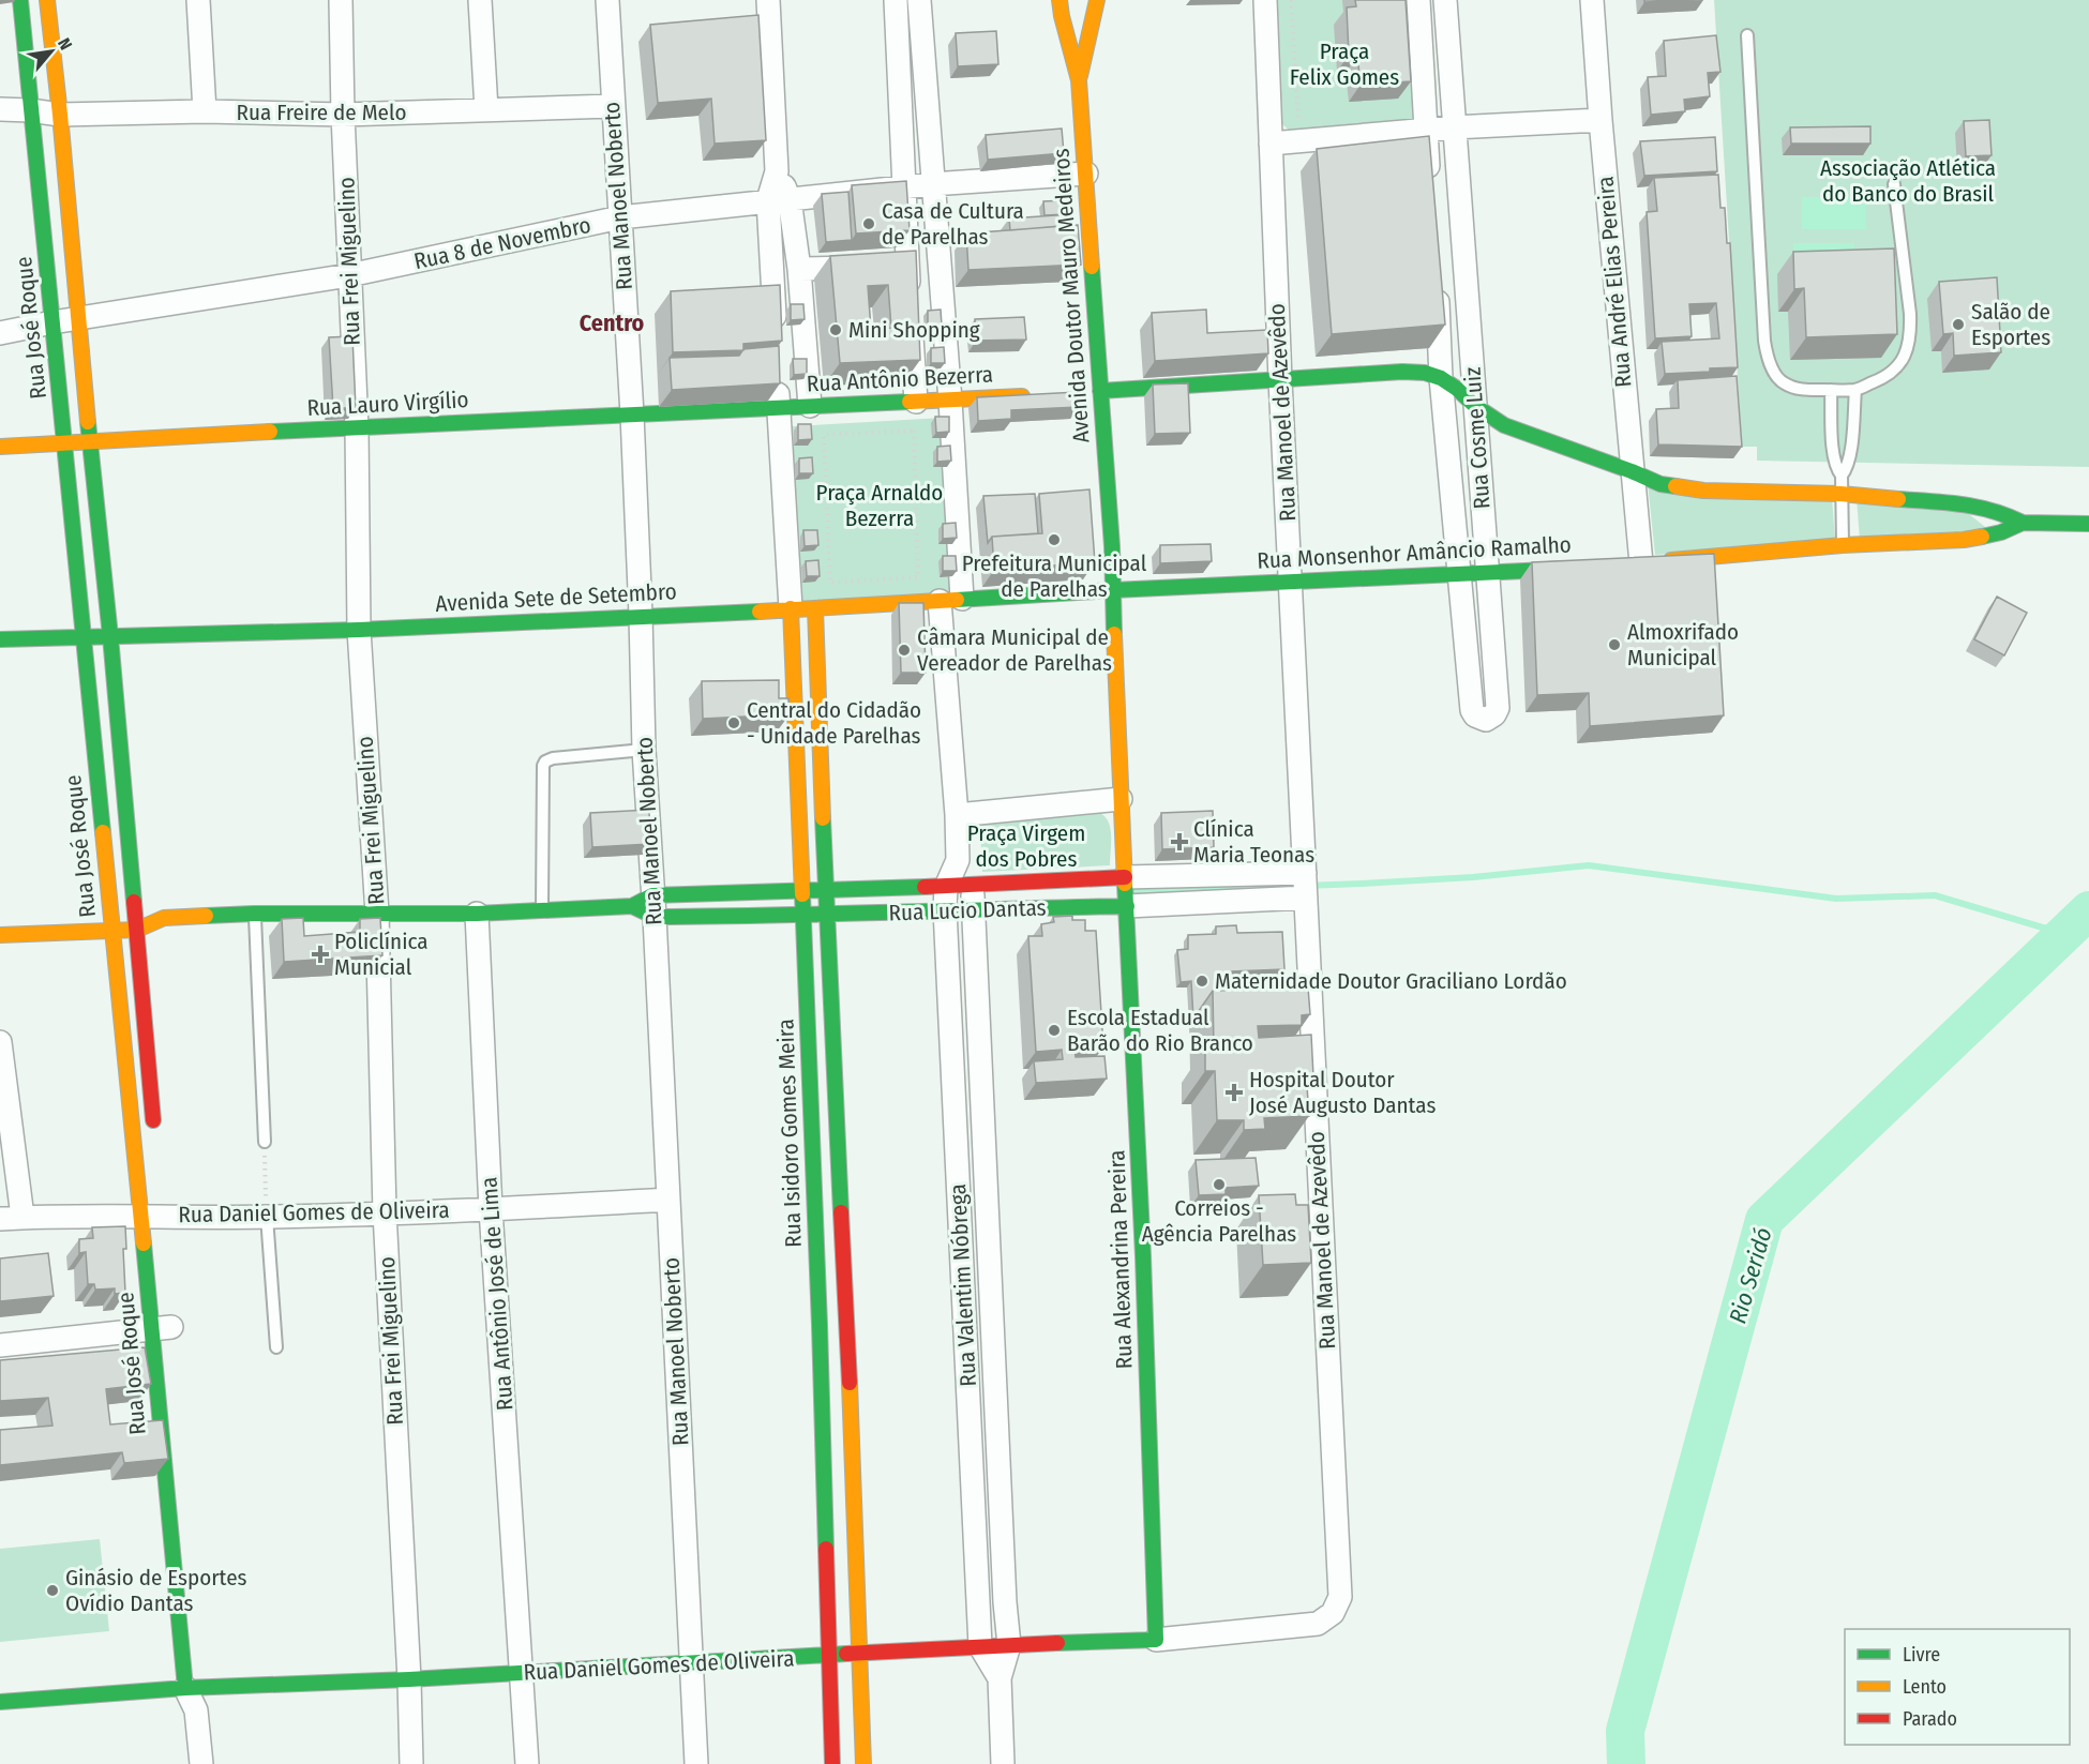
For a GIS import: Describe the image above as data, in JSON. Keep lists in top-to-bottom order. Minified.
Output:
{"streets":{"street":["Rua Freire de Melo","Rua Manoel Noberto","Rua 8 de Novembro","Rua Frei Miguelino","Rua André Elias Pereira","Avenida Doutor Mauro Medeiros","Rua José Roque","Rua Antônio Bezerra","Rua Lauro Virgílio","Rua Manoel de Azevêdo","Rua Cosme Luiz","Rua Monsenhor Amâncio Ramalho","Avenida Sete de Setembro","Rua Lucio Dantas","Rua Isidoro Gomes Meira","Rua Daniel Gomes de Oliveira","Rua Alexandrina Pereira","Rua Valentim Nóbrega","Rua Antônio José de Lima"]},"crossings":[["Rua Freire de Melo","Rua Manoel Noberto"],["Rua Freire de Melo","Rua Frei Miguelino"],["Rua Freire de Melo","Rua José Roque"],["Rua Manoel Noberto","Rua 8 de Novembro"],["Rua Manoel Noberto","Rua Lauro Virgílio"],["Rua Manoel Noberto","Avenida Sete de Setembro"],["Rua Manoel Noberto","Rua Lucio Dantas"],["Rua Manoel Noberto","Rua Daniel Gomes de Oliveira"],["Rua 8 de Novembro","Rua Frei Miguelino"],["Rua 8 de Novembro","Avenida Doutor Mauro Medeiros"],["Rua 8 de Novembro","Rua José Roque"],["Rua Frei Miguelino","Rua Lauro Virgílio"],["Rua Frei Miguelino","Avenida Sete de Setembro"],["Rua Frei Miguelino","Rua Lucio Dantas"],["Rua Frei Miguelino","Rua Daniel Gomes de Oliveira"],["Avenida Doutor Mauro Medeiros","Rua Monsenhor Amâncio Ramalho"],["Avenida Doutor Mauro Medeiros","Avenida Sete de Setembro"],["Avenida Doutor Mauro Medeiros","Rua Alexandrina Pereira"],["Rua José Roque","Rua Lauro Virgílio"],["Rua José Roque","Avenida Sete de Setembro"],["Rua José Roque","Rua Lucio Dantas"],["Rua José Roque","Rua Daniel Gomes de Oliveira"],["Rua Antônio Bezerra","Rua Lauro Virgílio"],["Rua Manoel de Azevêdo","Rua Monsenhor Amâncio Ramalho"],["Rua Manoel de Azevêdo","Rua Lucio Dantas"],["Rua Manoel de Azevêdo","Rua Daniel Gomes de Oliveira"],["Rua Cosme Luiz","Rua Monsenhor Amâncio Ramalho"],["Rua Monsenhor Amâncio Ramalho","Avenida Sete de Setembro"],["Avenida Sete de Setembro","Rua Isidoro Gomes Meira"],["Rua Lucio Dantas","Rua Isidoro Gomes Meira"],["Rua Lucio Dantas","Rua Alexandrina Pereira"],["Rua Lucio Dantas","Rua Valentim Nóbrega"],["Rua Lucio Dantas","Rua Antônio José de Lima"],["Rua Isidoro Gomes Meira","Rua Daniel Gomes de Oliveira"],["Rua Daniel Gomes de Oliveira","Rua Alexandrina Pereira"],["Rua Daniel Gomes de Oliveira","Rua Valentim Nóbrega"],["Rua Daniel Gomes de Oliveira","Rua Antônio José de Lima"]],"districts":["Centro"],"water":["Rio Seridó"],"parks":["Praça Felix Gomes","Associação Atlética do Banco do Brasil","Praça Arnaldo Bezerra","Praça Virgem dos Pobres"],"places":{"other":["Casa de Cultura de Parelhas","Salão de Esportes","Mini Shopping","Prefeitura Municipal de Parelhas","Almoxrifado Municipal","Câmara Municipal de Vereador de Parelhas","Central do Cidadão - Unidade Parelhas","Maternidade Doutor Graciliano Lordão","Escola Estadual Barão do Rio Branco","Correios - Agência Parelhas","Ginásio de Esportes Ovídio Dantas"],"health":["Clínica Maria Teonas","Policlínica Municial","Hospital Doutor José Augusto Dantas"]},"legend":["Livre","Lento","Parado"],"north":"top right"}
